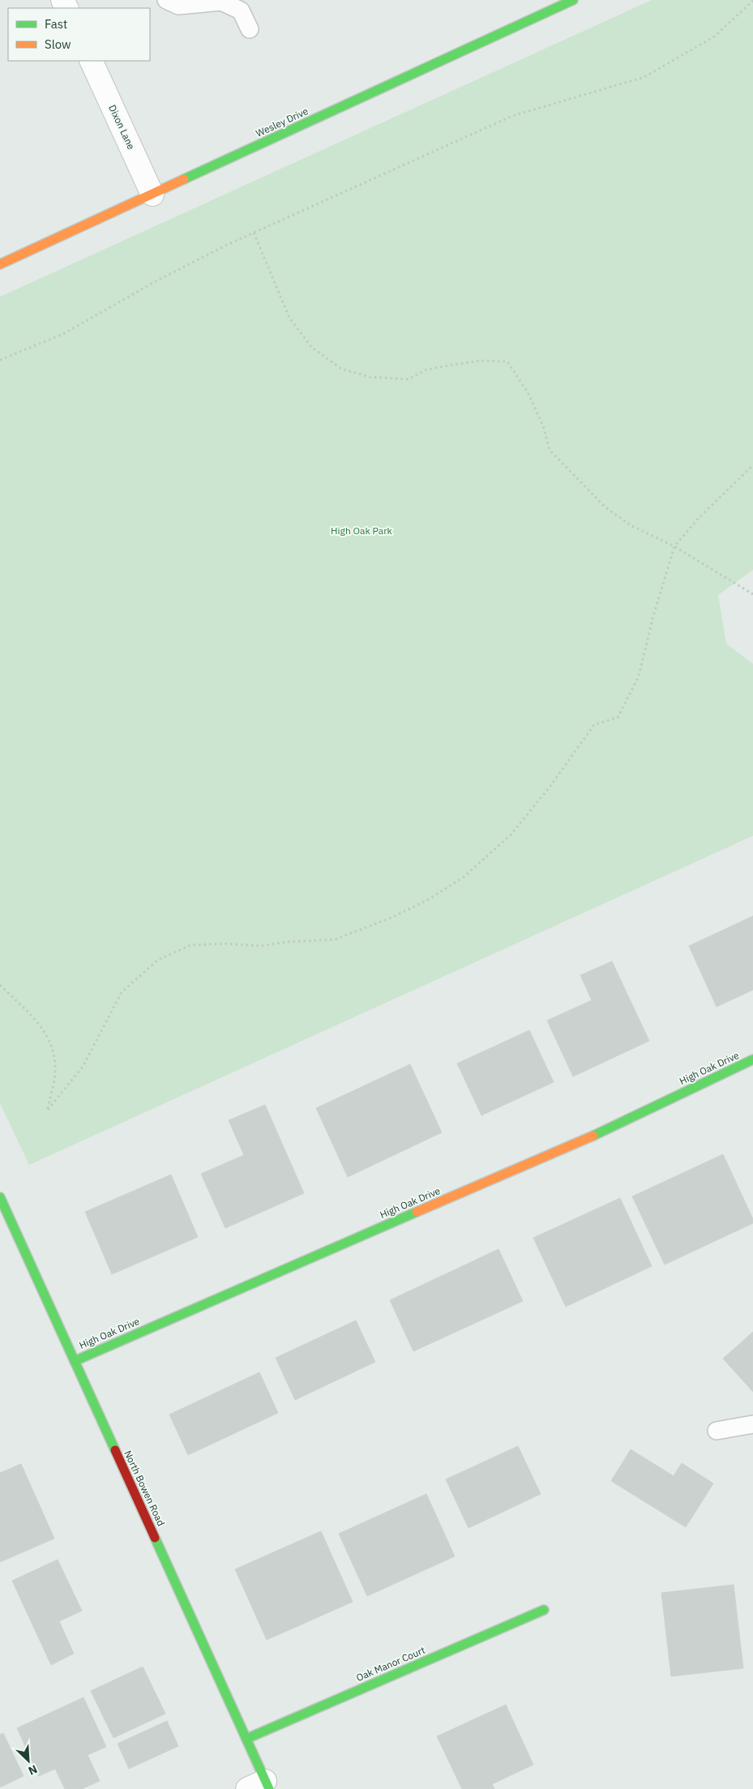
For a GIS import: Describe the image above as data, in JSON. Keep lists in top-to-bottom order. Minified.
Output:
{"streets":{"street":["Wesley Drive","Dixon Lane","High Oak Drive","North Bowen Road","Oak Manor Court"]},"crossings":[["Wesley Drive","Dixon Lane"],["High Oak Drive","North Bowen Road"],["North Bowen Road","Oak Manor Court"]],"parks":["High Oak Park"],"legend":["Fast","Slow"],"north":"bottom right"}
